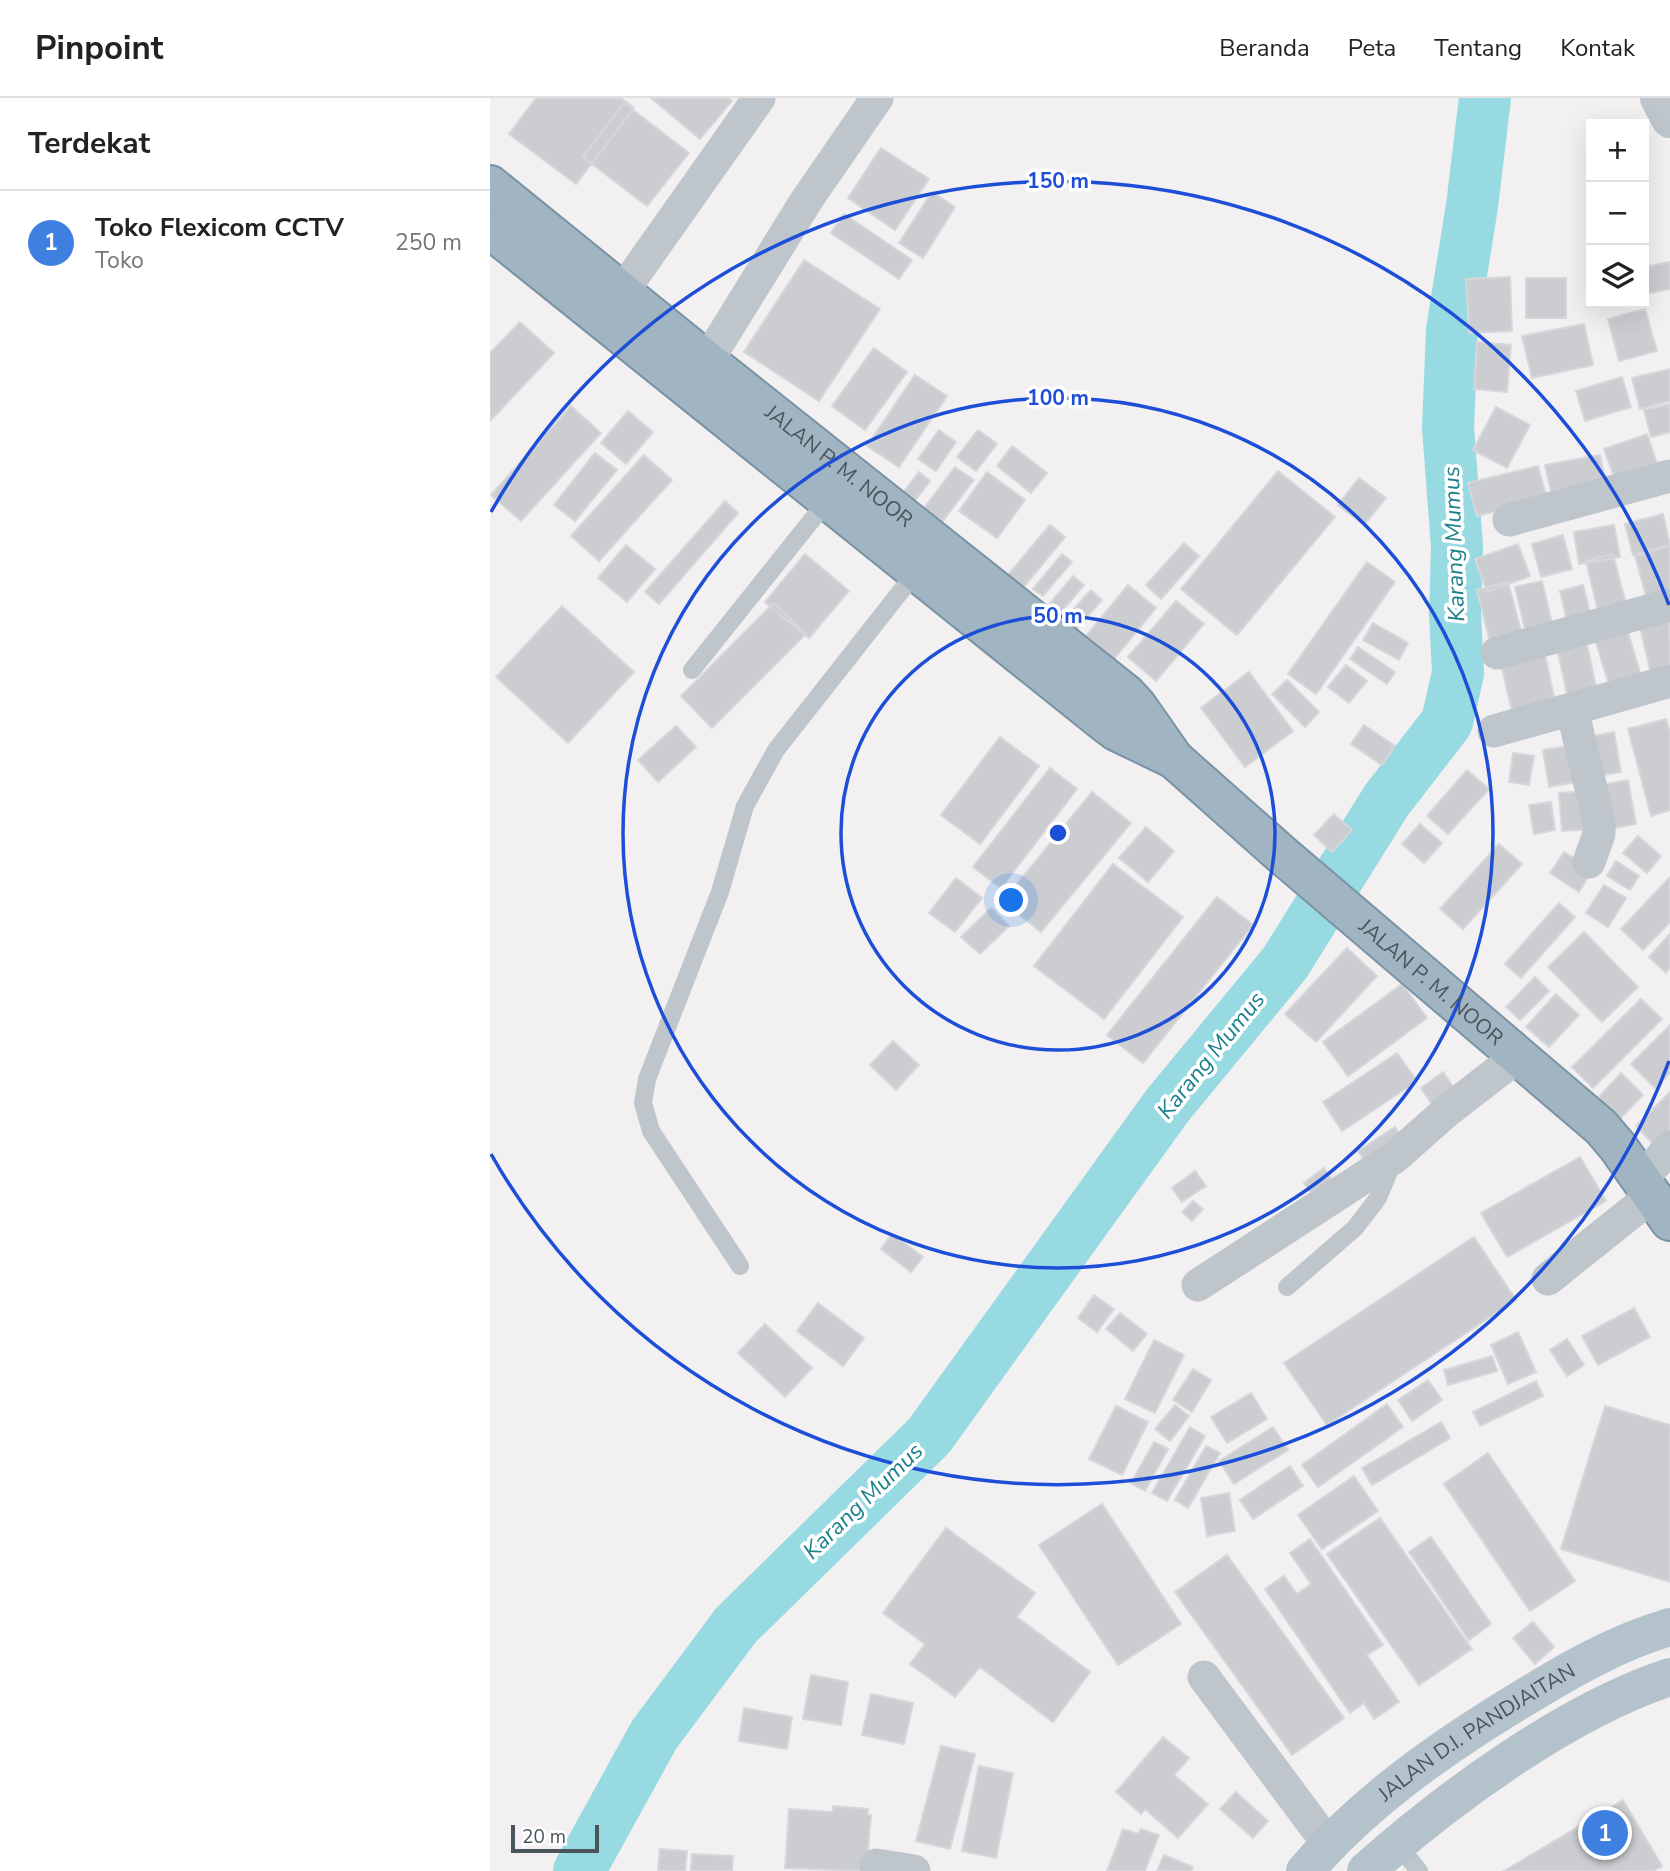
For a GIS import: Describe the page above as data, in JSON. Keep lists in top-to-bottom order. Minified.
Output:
{"streets":{"highway":["JALAN P. M. NOOR"],"main road":["JALAN D.I. PANDJAITAN"]},"water":["Karang Mumus"],"scale_bar":"20 m","page":{"header":"Pinpoint","nav":["Beranda","Peta","Tentang","Kontak"],"heading":"Terdekat","map_buttons":["+","−"],"list":[{"mark":"1","name":"Toko Flexicom CCTV","note":"Toko","value":"250 m"}],"pins":"1","scale":"20 m"},"rings":["150 m","100 m","50 m"]}
